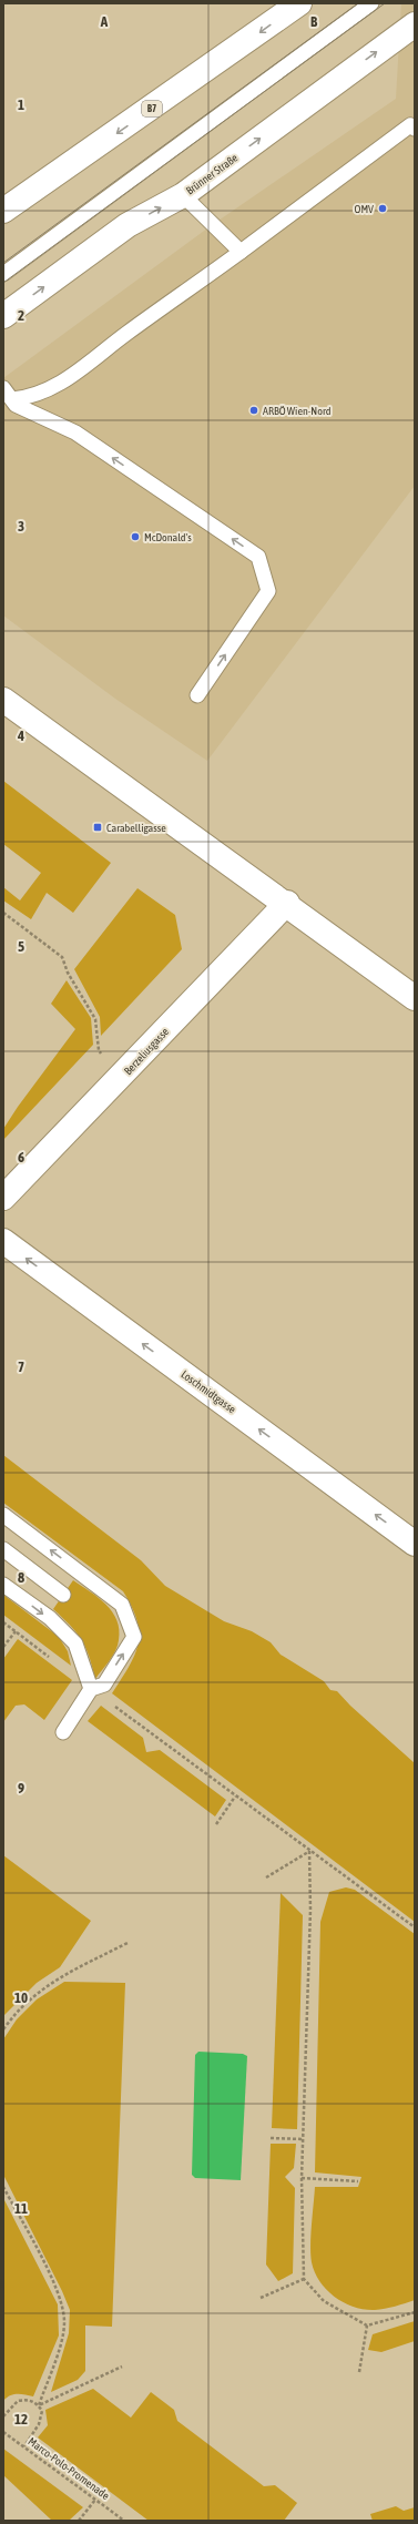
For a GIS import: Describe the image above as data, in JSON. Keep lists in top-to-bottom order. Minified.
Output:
{"streets":{"street":["B7","Brünner Straße","Berzeliusgasse","Loschmidtgasse"],"path":["Marco-Polo-Promenade"]},"one_way":["Loschmidtgasse"],"places":{"other":["OMV","ARBÖ Wien-Nord","McDonald's"],"transit":["Carabelligasse"]},"grid":{"columns":["A","B"],"rows":["1","2","3","4","5","6","7","8","9","10","11","12"]}}
